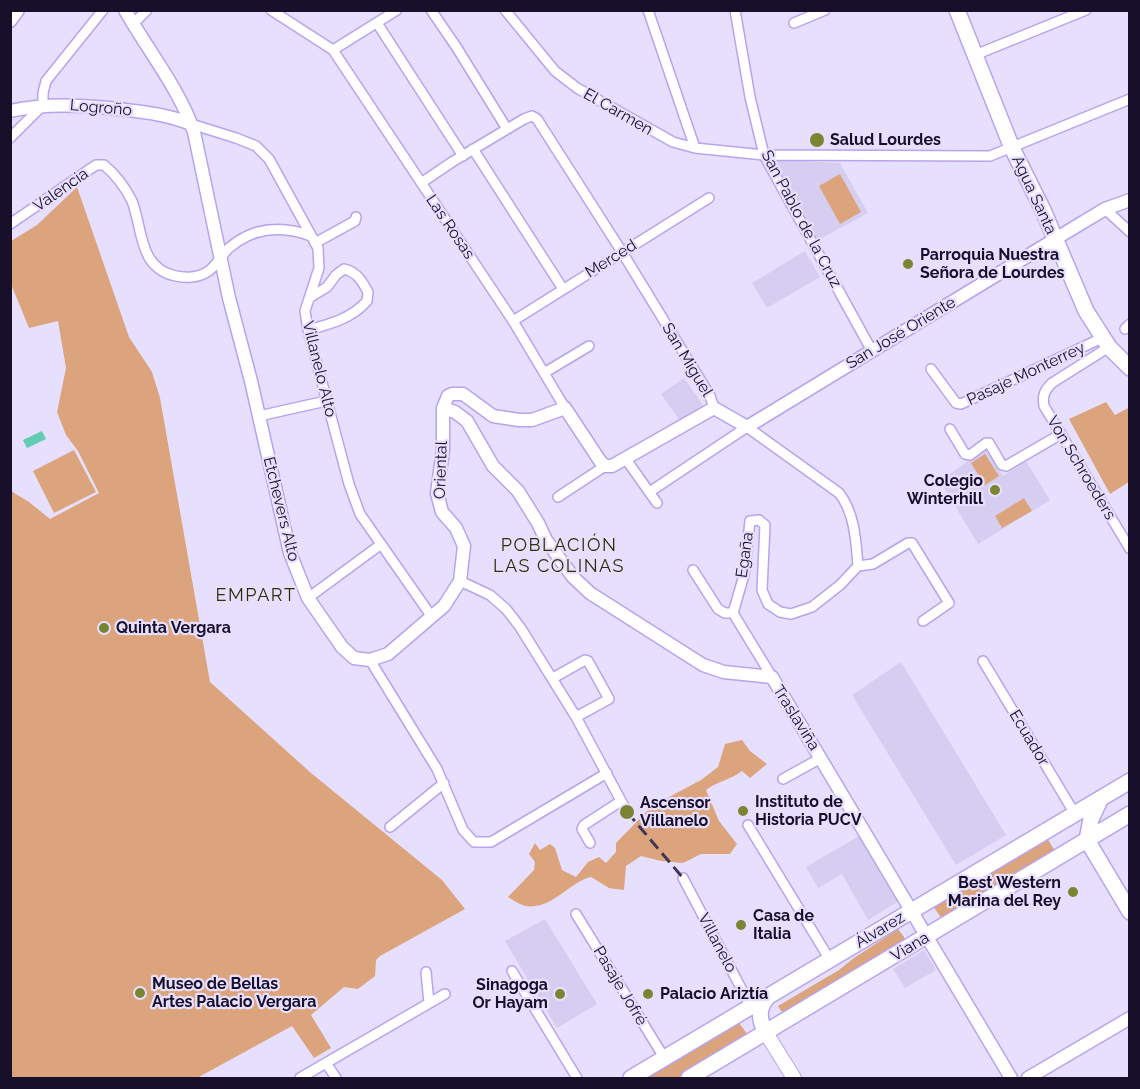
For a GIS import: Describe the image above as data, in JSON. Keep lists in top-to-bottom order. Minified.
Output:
{"streets":{"main road":["Agua Santa","Álvarez","Viana"],"street":["Logroño","El Carmen","Valencia","San Pablo de la Cruz","Las Rosas","Merced","San José Oriente","San Miguel","Villanelo Alto","Pasaje Monterrey","Von Schroeders","Oriental","Etchevers Alto","Egaña","Traslaviña","Ecuador","Villanelo","Pasaje Jofré"]},"crossings":[["Logroño","Villanelo Alto"],["Logroño","Etchevers Alto"],["El Carmen","Agua Santa"],["El Carmen","San Pablo de la Cruz"],["Valencia","Etchevers Alto"],["Agua Santa","San José Oriente"],["Agua Santa","Pasaje Monterrey"],["Agua Santa","Von Schroeders"],["San Pablo de la Cruz","San José Oriente"],["Las Rosas","Merced"],["Merced","San Miguel"],["San José Oriente","San Miguel"],["San Miguel","Egaña"],["Villanelo Alto","Oriental"],["Villanelo Alto","Etchevers Alto"],["Pasaje Monterrey","Von Schroeders"],["Oriental","Etchevers Alto"],["Oriental","Traslaviña"],["Traslaviña","Álvarez"],["Traslaviña","Viana"],["Ecuador","Álvarez"],["Álvarez","Villanelo"],["Álvarez","Pasaje Jofré"]],"districts":["POBLACIÓN LAS COLINAS","EMPART"],"places":["Salud Lourdes","Parroquia Nuestra Señora de Lourdes","Colegio Winterhill","Quinta Vergara","Instituto de Historia PUCV","Ascensor Villanelo","Best Western Marina del Rey","Casa de Italia","Museo de Bellas Artes Palacio Vergara","Sinagoga Or Hayam","Palacio Ariztía"]}
